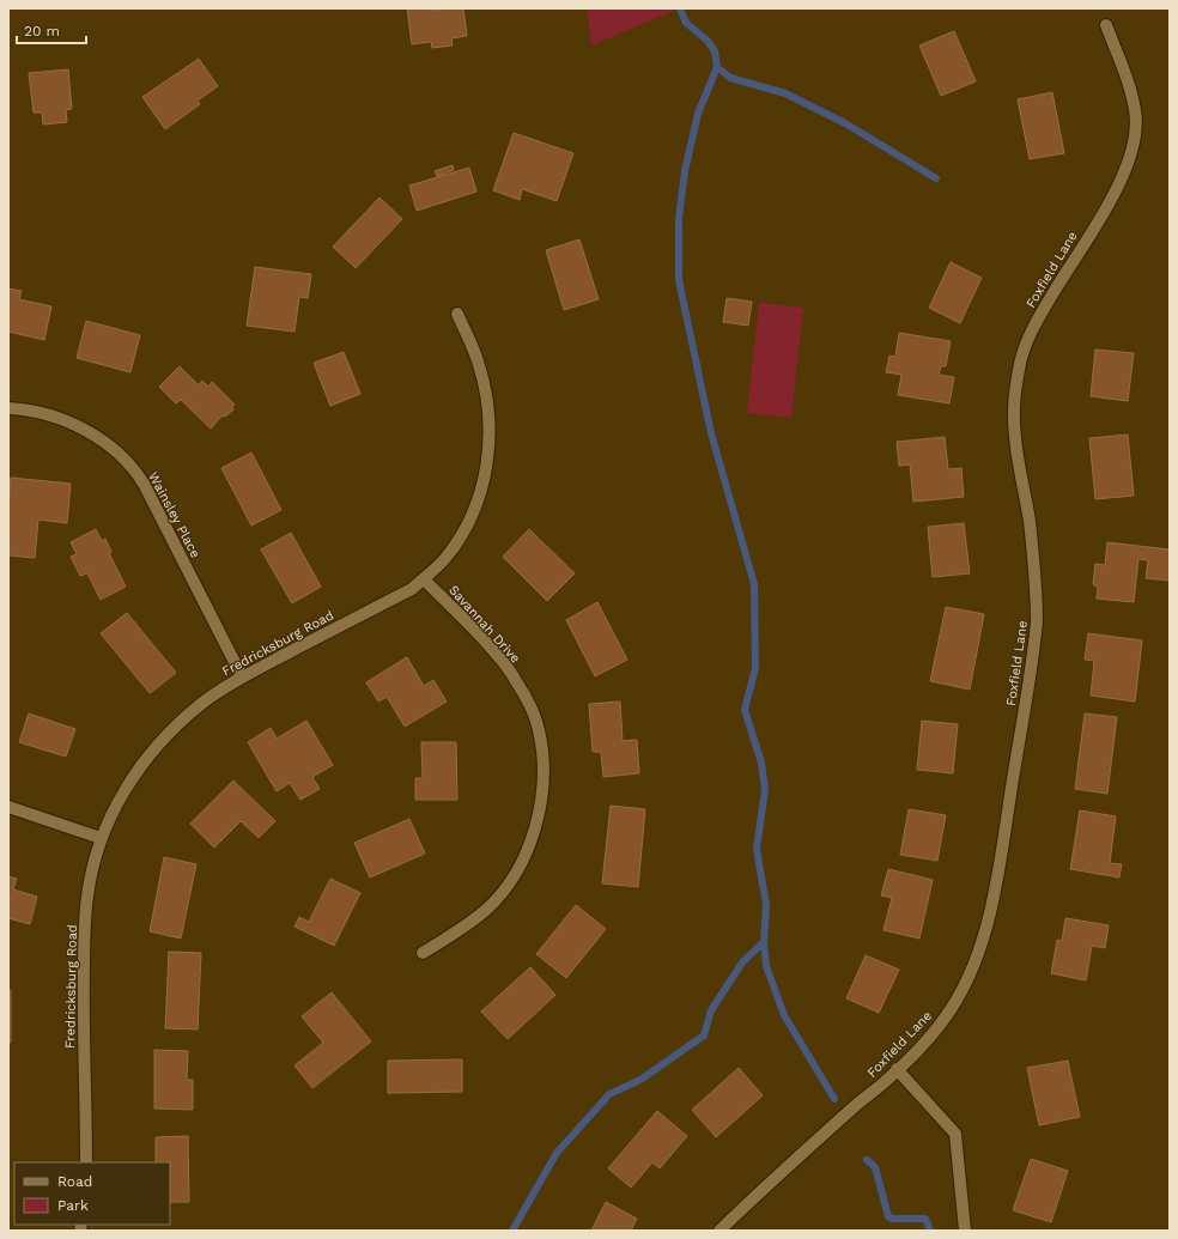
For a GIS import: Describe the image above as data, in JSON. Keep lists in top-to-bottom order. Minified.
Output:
{"streets":{"street":["Foxfield Lane","Wainsley Place","Savannah Drive","Fredricksburg Road"]},"crossings":[["Wainsley Place","Fredricksburg Road"],["Savannah Drive","Fredricksburg Road"]],"legend":["Road","Park"],"scale_bar":"20 m"}
